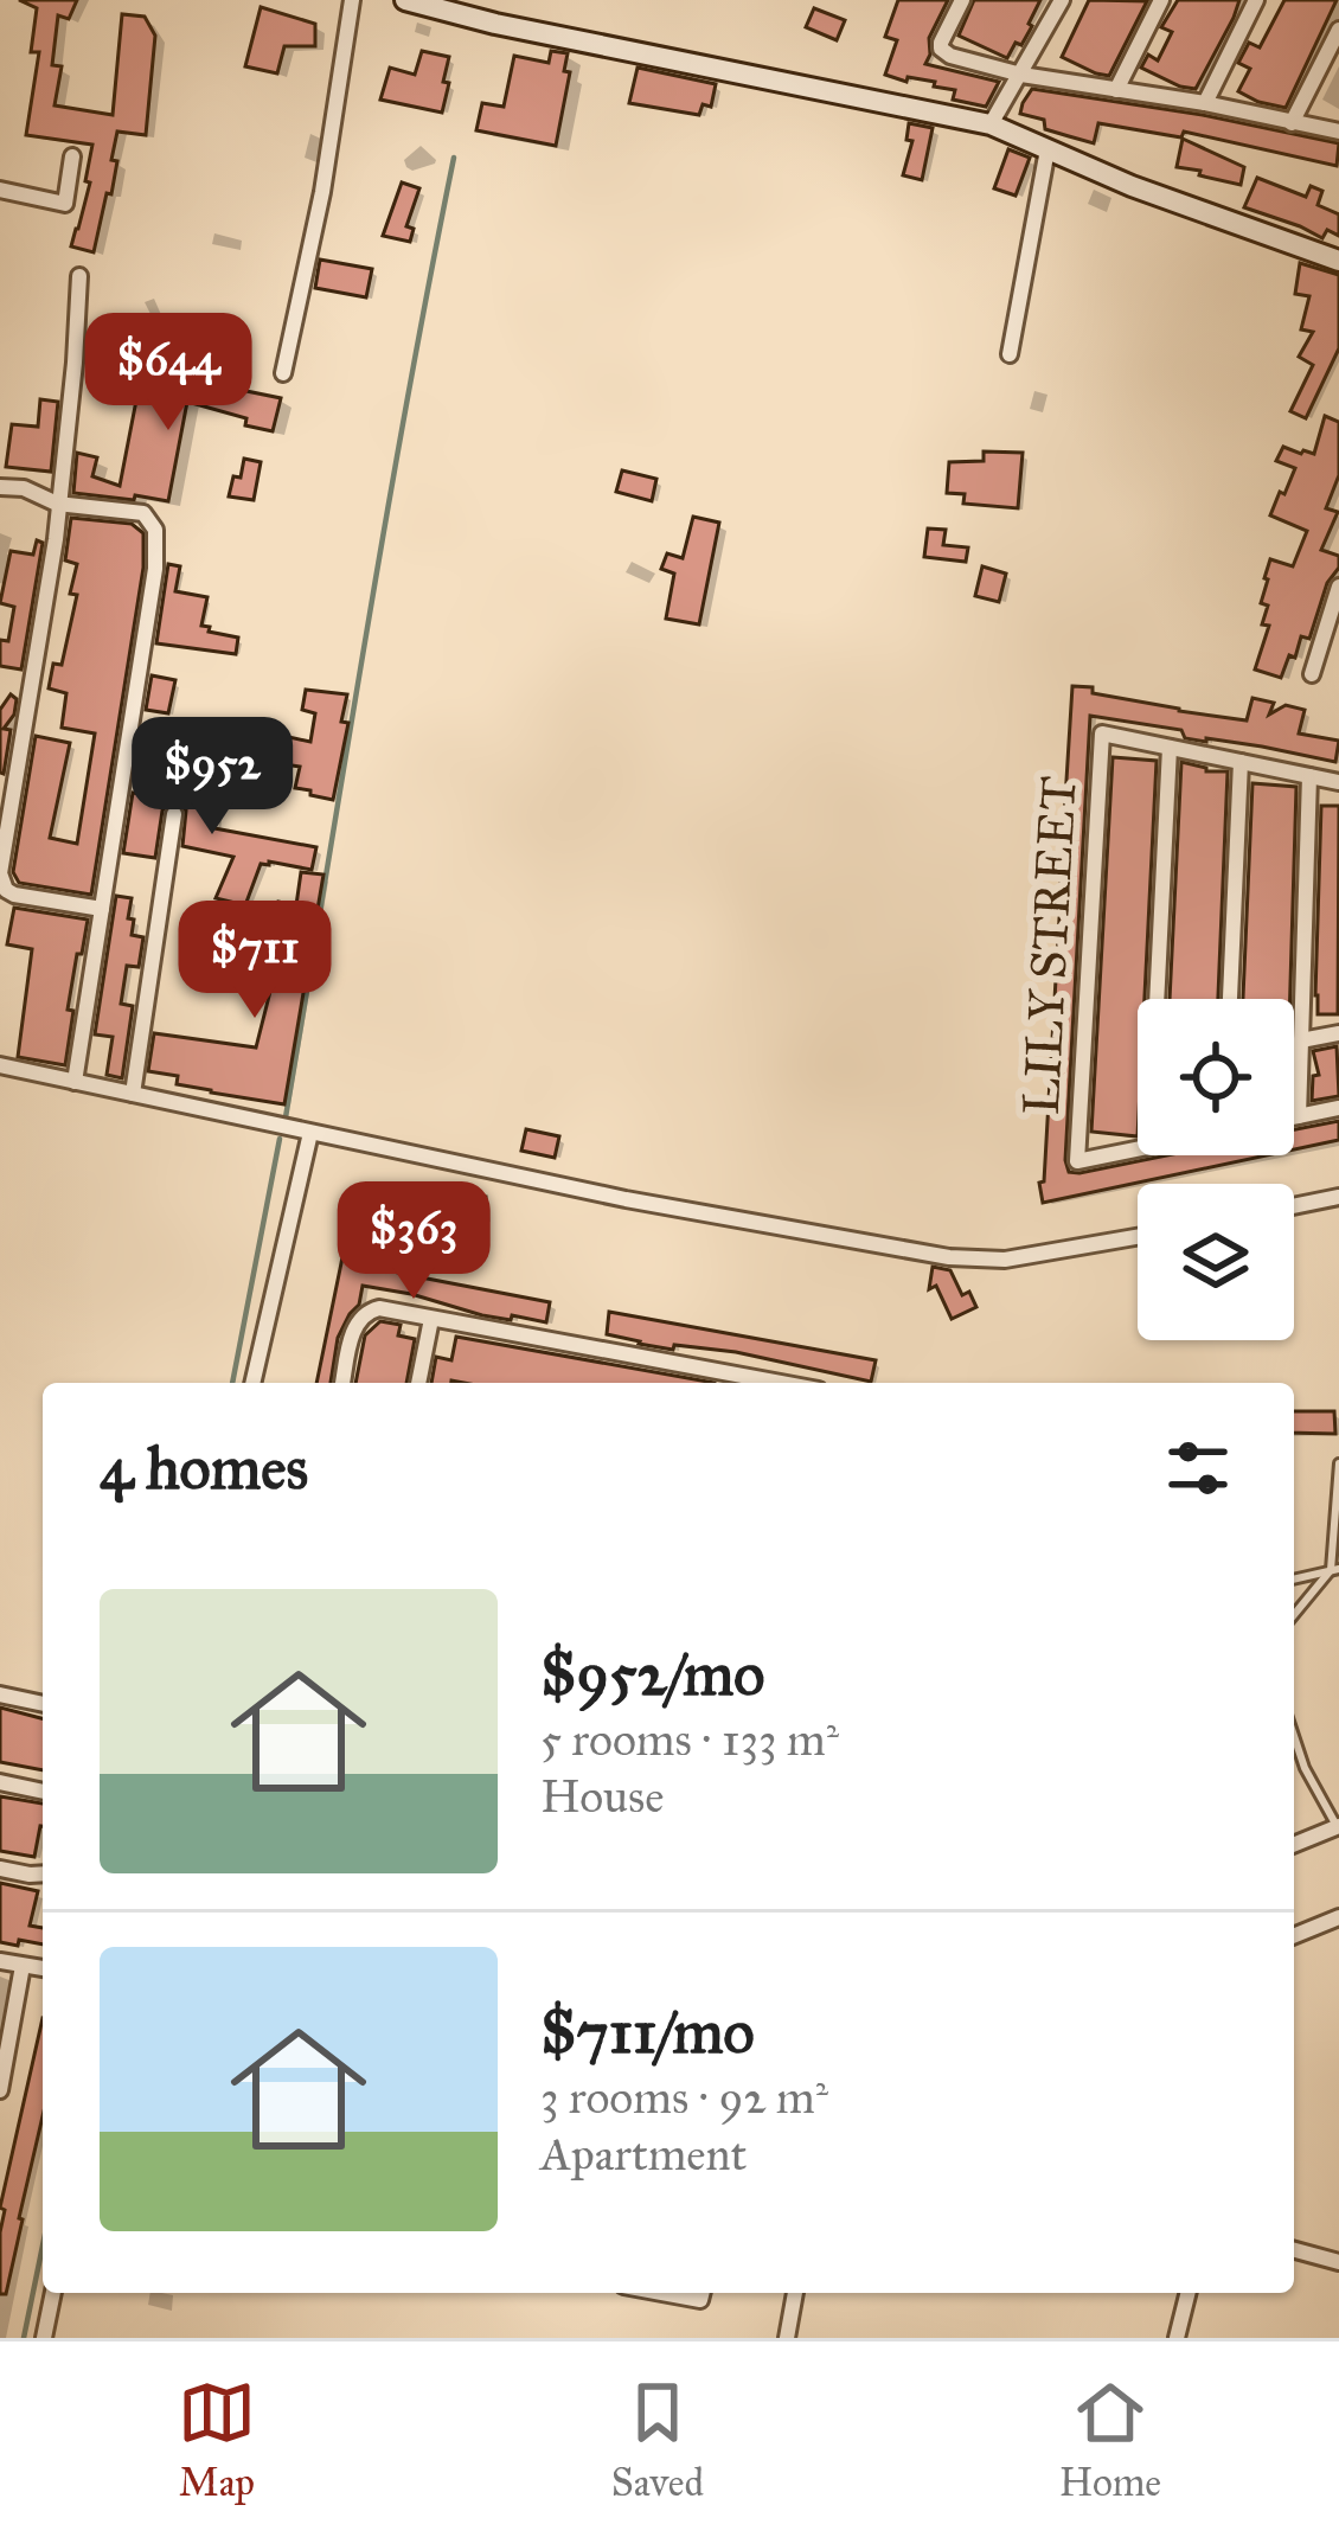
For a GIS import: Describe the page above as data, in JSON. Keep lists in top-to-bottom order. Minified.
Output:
{"streets":{"street":["LILY STREET"]},"page":{"price":["$644","$952","$711","$363"],"heading":"4 homes","list":[{"name":"$952/mo","note":"5 rooms · 133 m² · House"},{"name":"$711/mo","note":"3 rooms · 92 m² · Apartment"}],"tabs":["Map","Saved","Home"]}}
